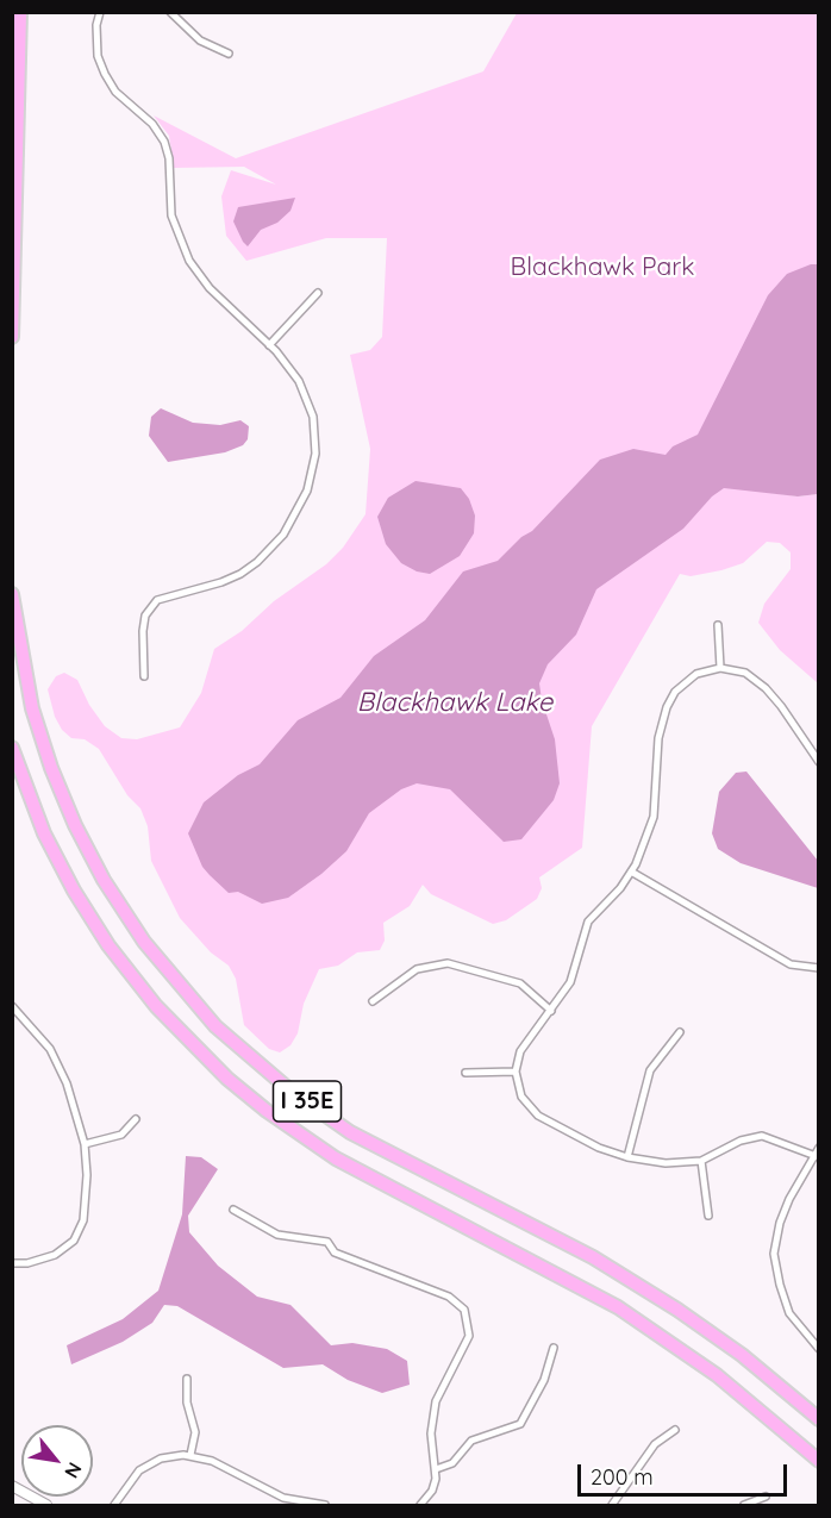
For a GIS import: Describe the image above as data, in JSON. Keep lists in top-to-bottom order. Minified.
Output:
{"streets":{"highway":["I 35E"]},"water":["Blackhawk Lake"],"parks":["Blackhawk Park"],"scale_bar":"200 m","north":"bottom right"}
